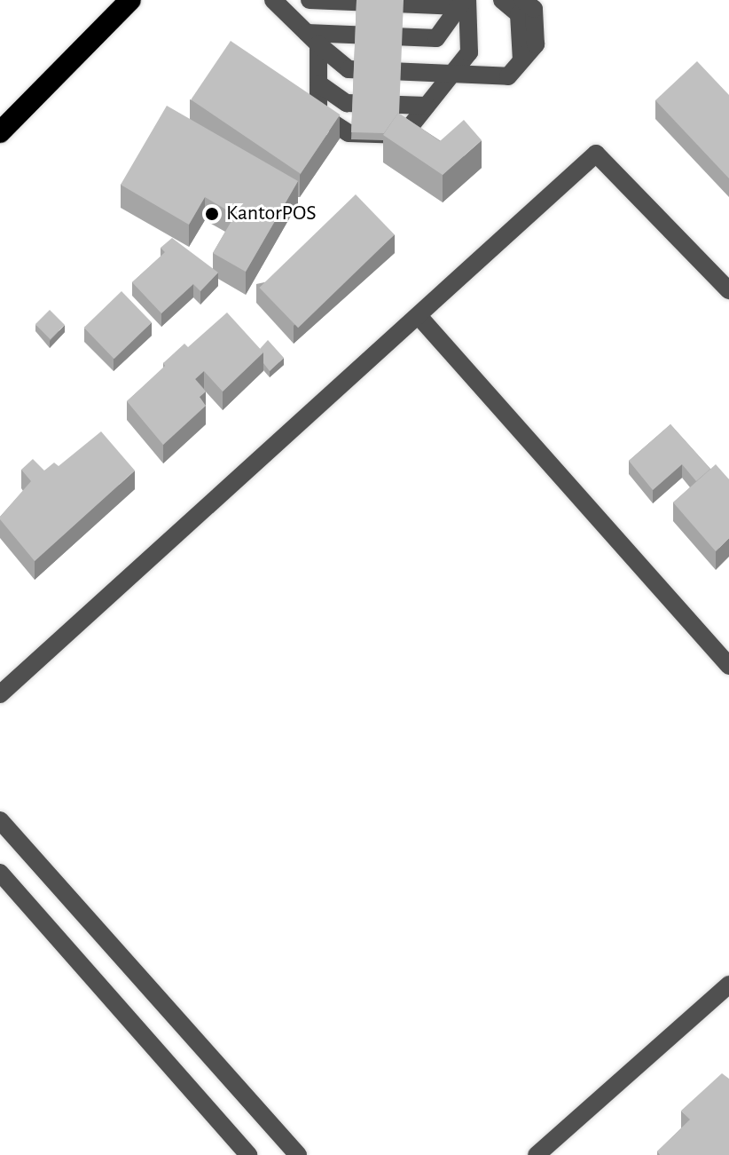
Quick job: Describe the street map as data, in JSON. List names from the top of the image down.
{
  "places": ["KantorPOS"]
}
